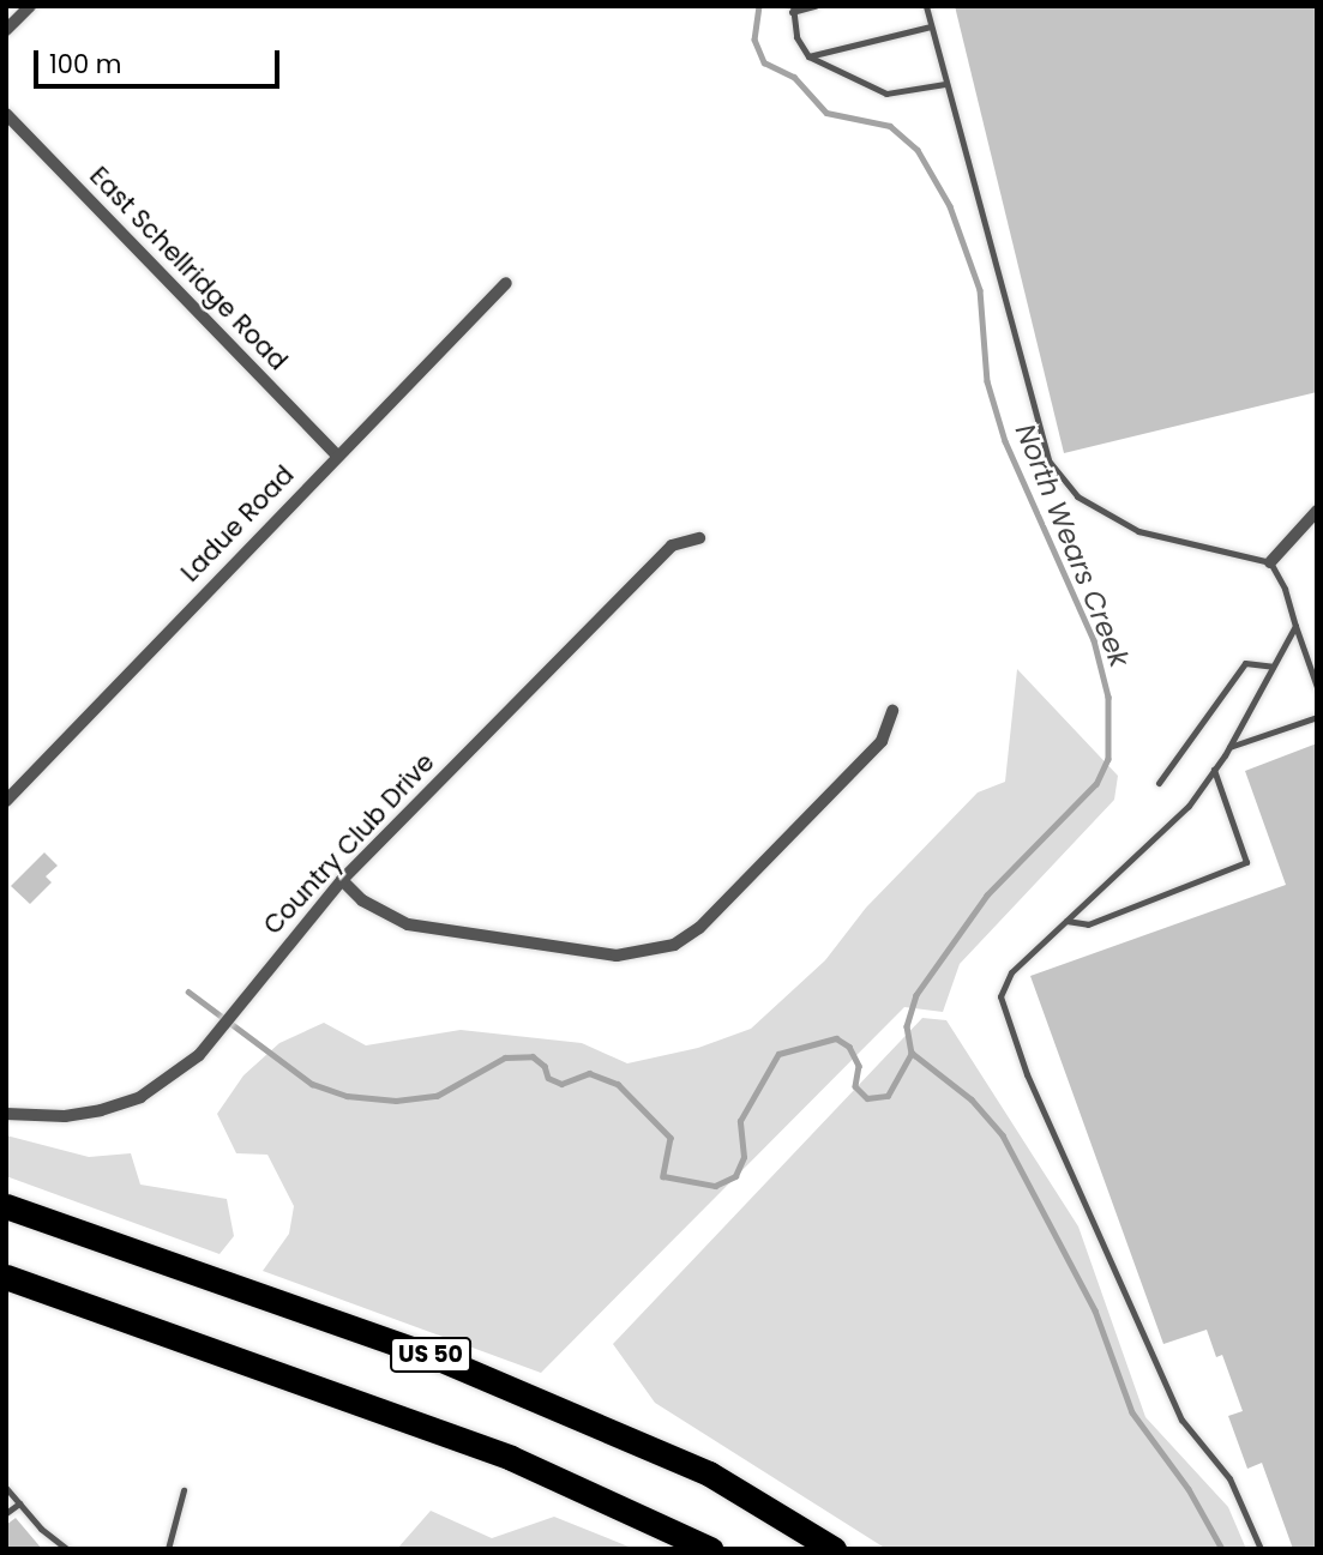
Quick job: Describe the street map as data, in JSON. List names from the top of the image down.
{
  "streets": {
    "highway": ["US 50"],
    "street": ["East Schellridge Road", "Ladue Road", "Country Club Drive"]
  },
  "crossings": [
    ["East Schellridge Road", "Ladue Road"]
  ],
  "water": ["North Wears Creek"],
  "scale_bar": "100 m"
}
